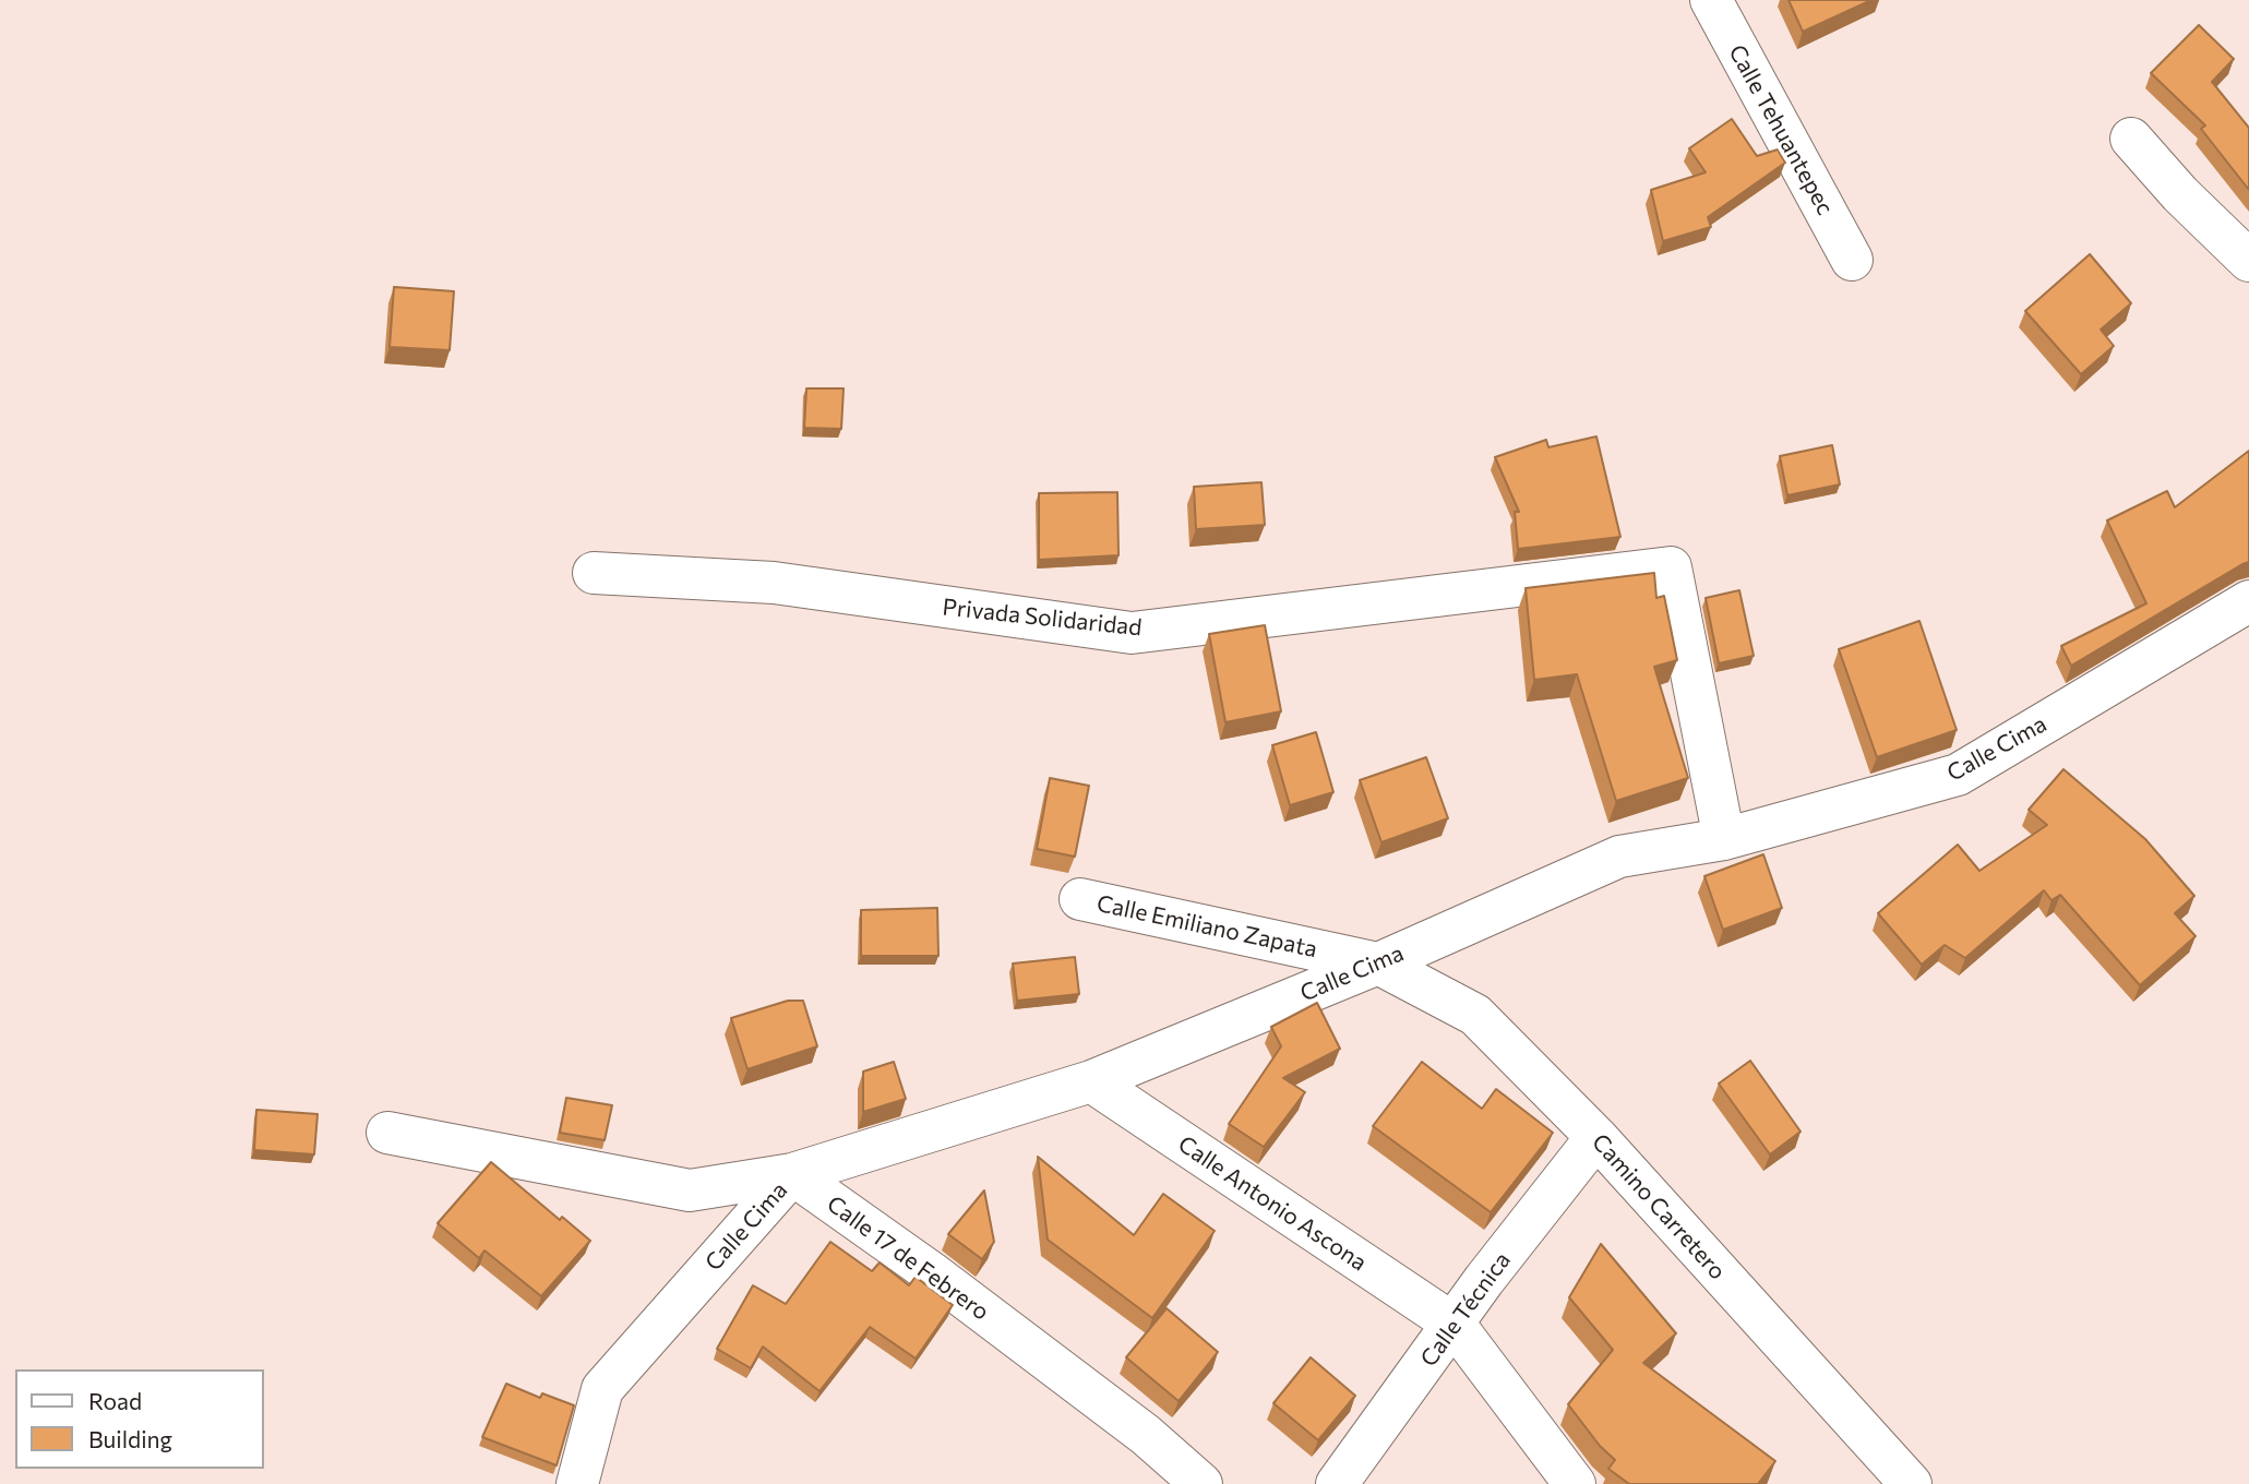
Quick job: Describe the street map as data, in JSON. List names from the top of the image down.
{
  "streets": {
    "street": [
      "Calle Tehuantepec",
      "Privada Solidaridad",
      "Calle Cima",
      "Calle Emiliano Zapata",
      "Calle Antonio Ascona",
      "Camino Carretero",
      "Calle 17 de Febrero",
      "Calle Técnica"
    ]
  },
  "crossings": [
    ["Privada Solidaridad", "Calle Cima"],
    ["Calle Cima", "Calle Emiliano Zapata"],
    ["Calle Cima", "Calle Antonio Ascona"],
    ["Calle Cima", "Camino Carretero"],
    ["Calle Cima", "Calle 17 de Febrero"],
    ["Calle Emiliano Zapata", "Camino Carretero"],
    ["Calle Antonio Ascona", "Calle Técnica"],
    ["Camino Carretero", "Calle Técnica"]
  ],
  "legend": ["Road", "Building"]
}
